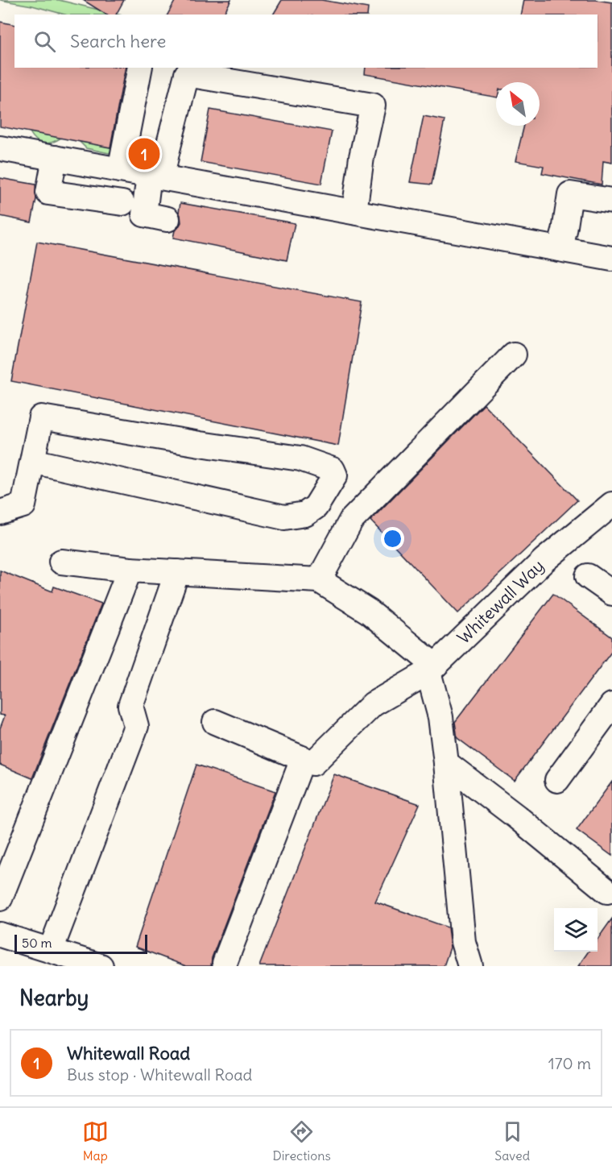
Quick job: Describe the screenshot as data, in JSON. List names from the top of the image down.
{
  "streets": {
    "street": ["Whitewall Way"]
  },
  "scale_bar": "50 m",
  "north": "top left",
  "page": {
    "search": "Search here",
    "pins": "1",
    "scale": "50 m",
    "heading": "Nearby",
    "list": [
      {
        "mark": "1",
        "name": "Whitewall Road",
        "note": "Bus stop · Whitewall Road",
        "value": "170 m"
      }
    ],
    "nav": ["Map", "Directions", "Saved"]
  }
}
